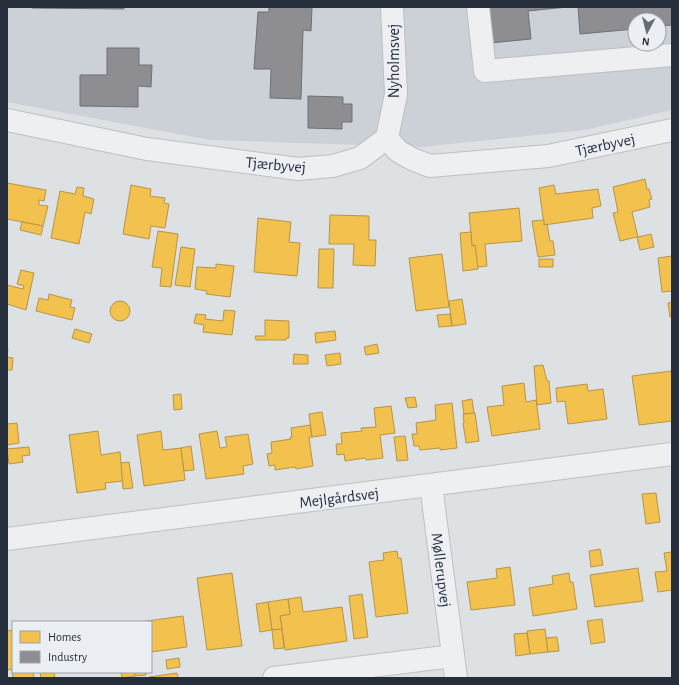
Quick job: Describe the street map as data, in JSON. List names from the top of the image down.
{
  "streets": {
    "street": [
      "Nyholmsvej",
      "Tjærbyvej",
      "Mejlgårdsvej",
      "Møllerupvej"
    ]
  },
  "crossings": [
    ["Nyholmsvej", "Tjærbyvej"],
    ["Mejlgårdsvej", "Møllerupvej"]
  ],
  "legend": ["Homes", "Industry"],
  "north": "bottom"
}
